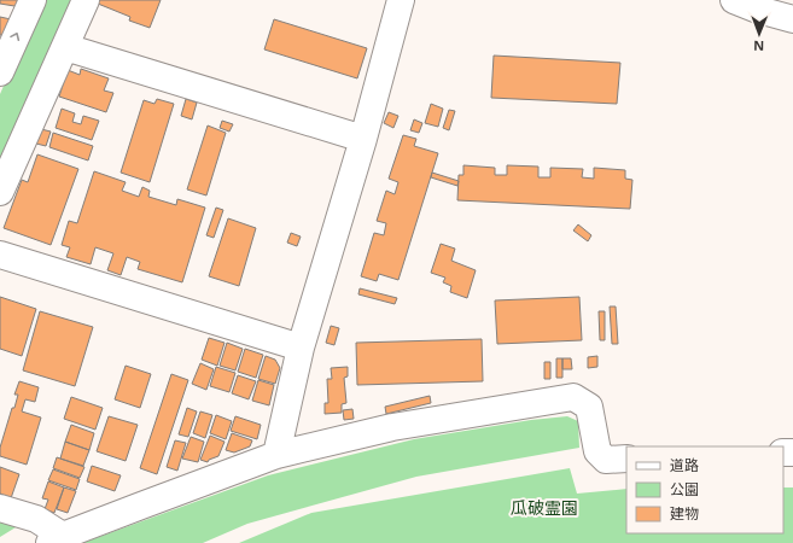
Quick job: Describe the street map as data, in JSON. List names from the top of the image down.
{
  "parks": ["瓜破霊園"],
  "legend": ["道路", "公園", "建物"],
  "north": "bottom"
}
